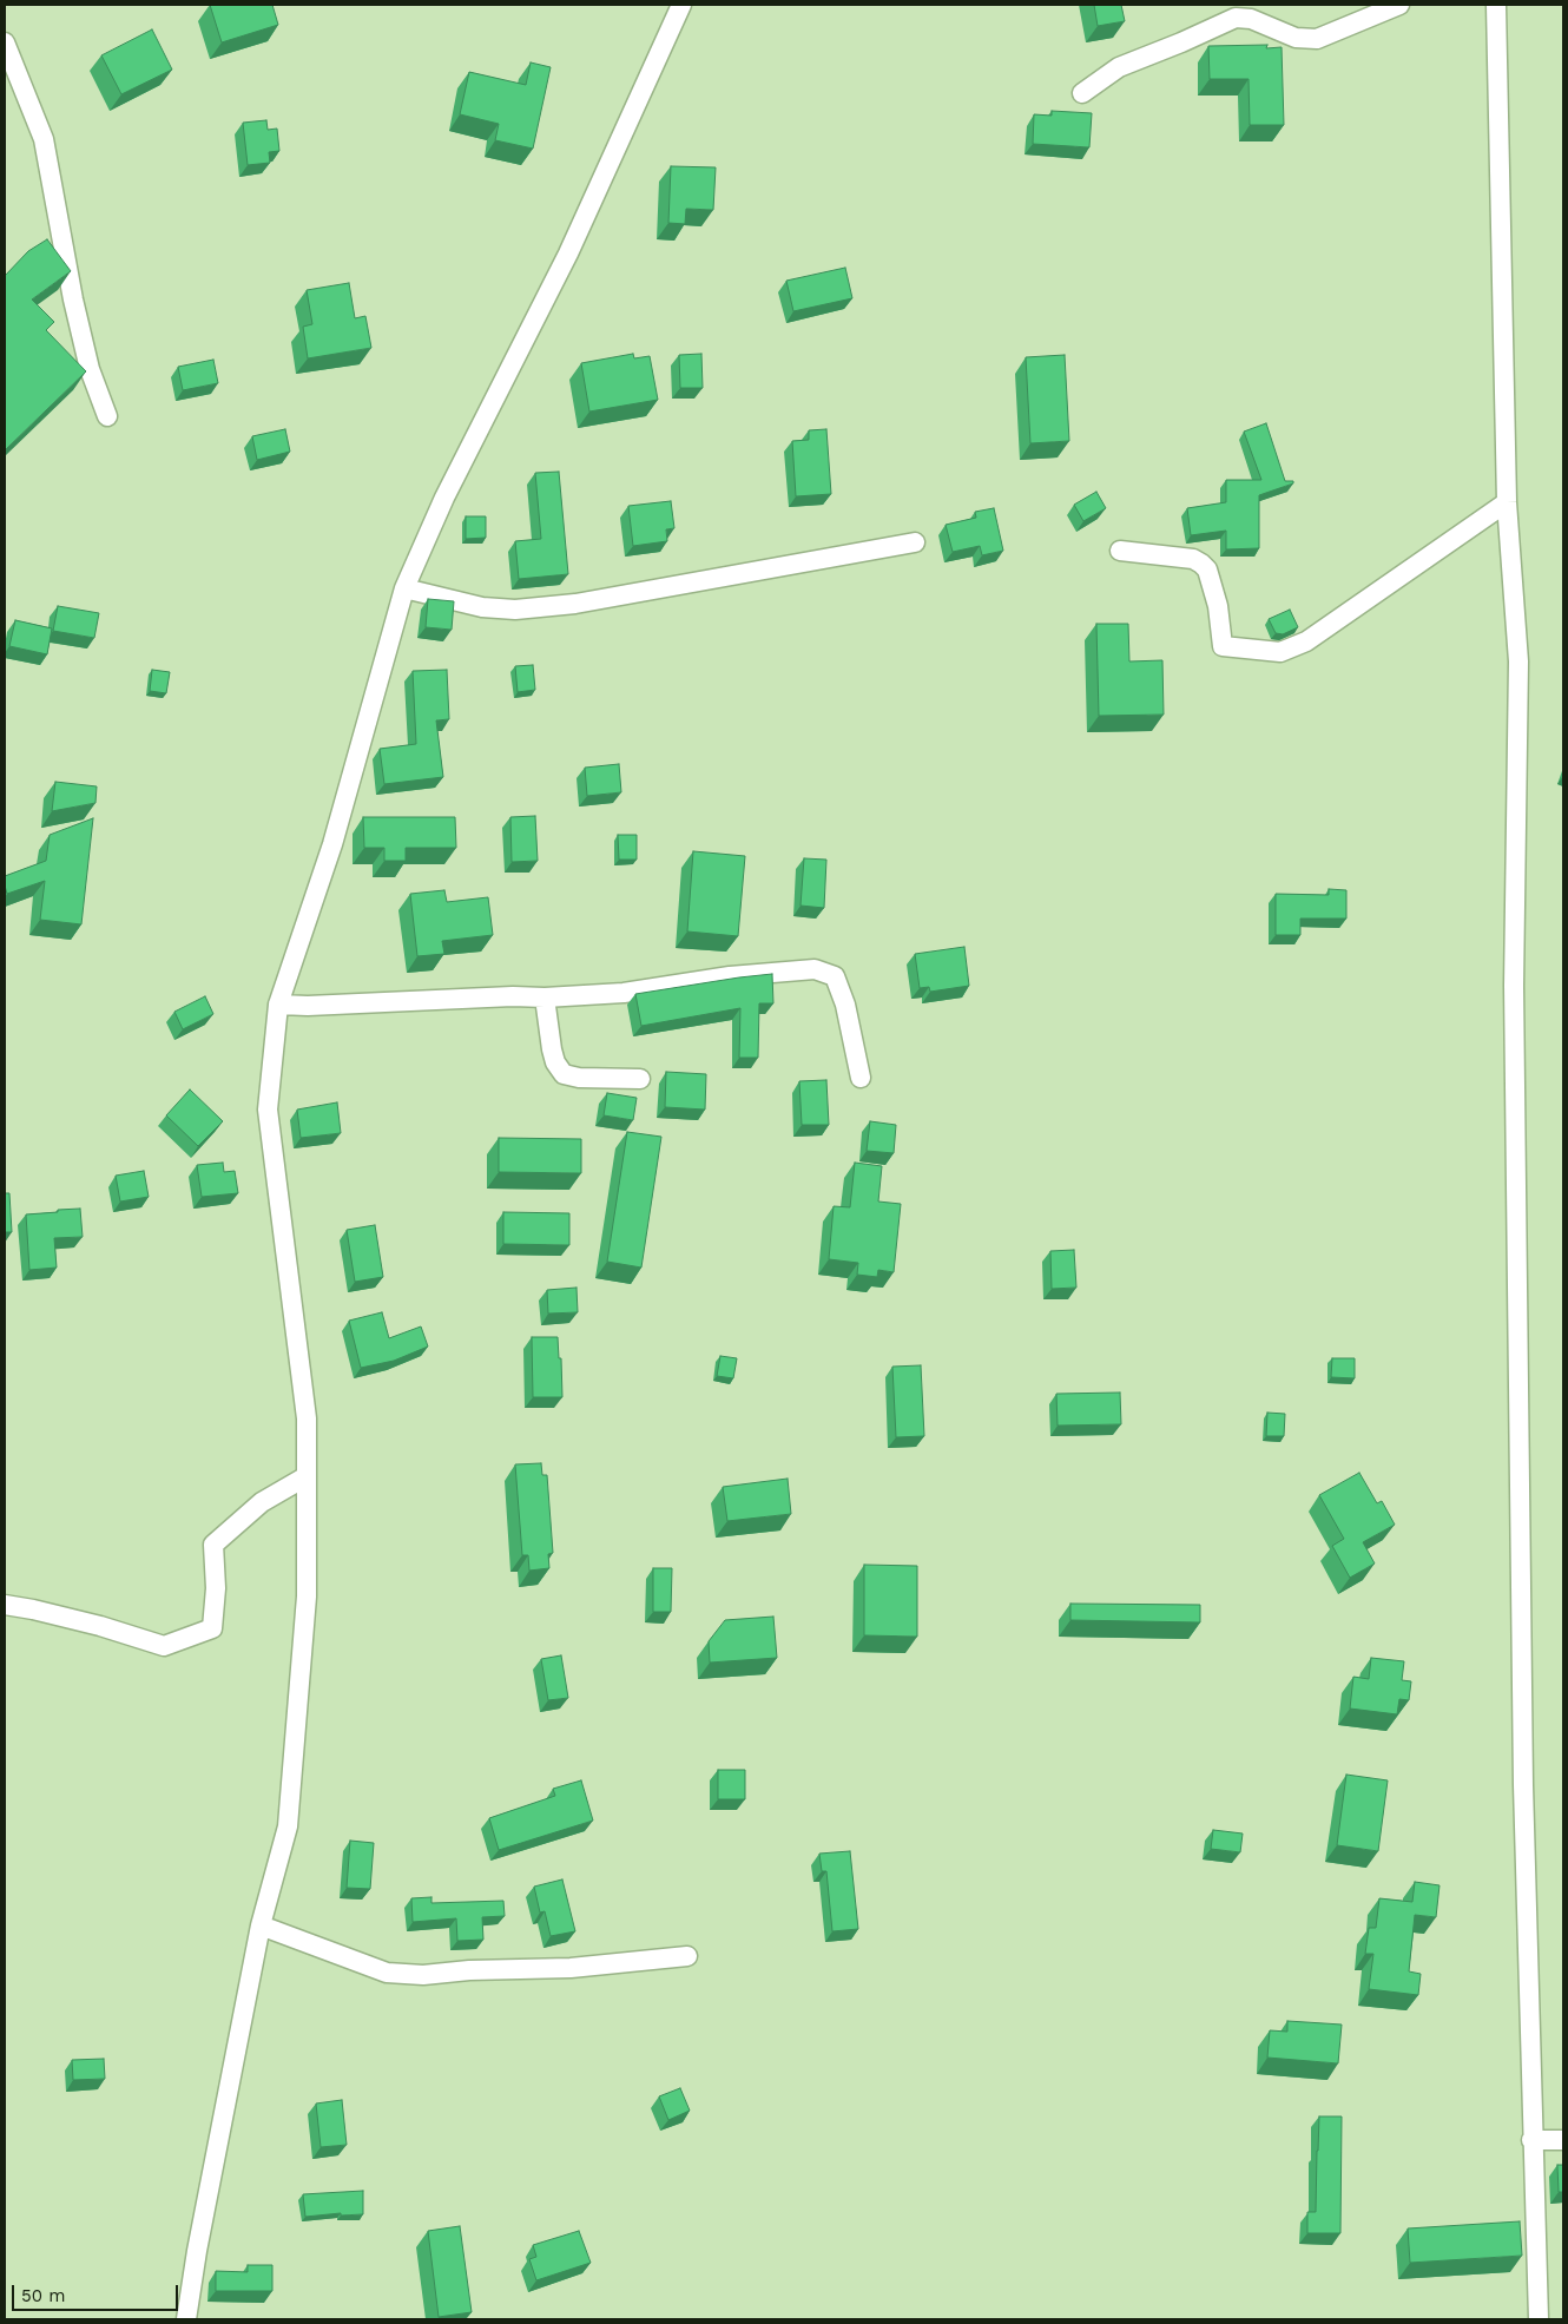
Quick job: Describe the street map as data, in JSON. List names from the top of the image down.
{
  "scale_bar": "50 m"
}
